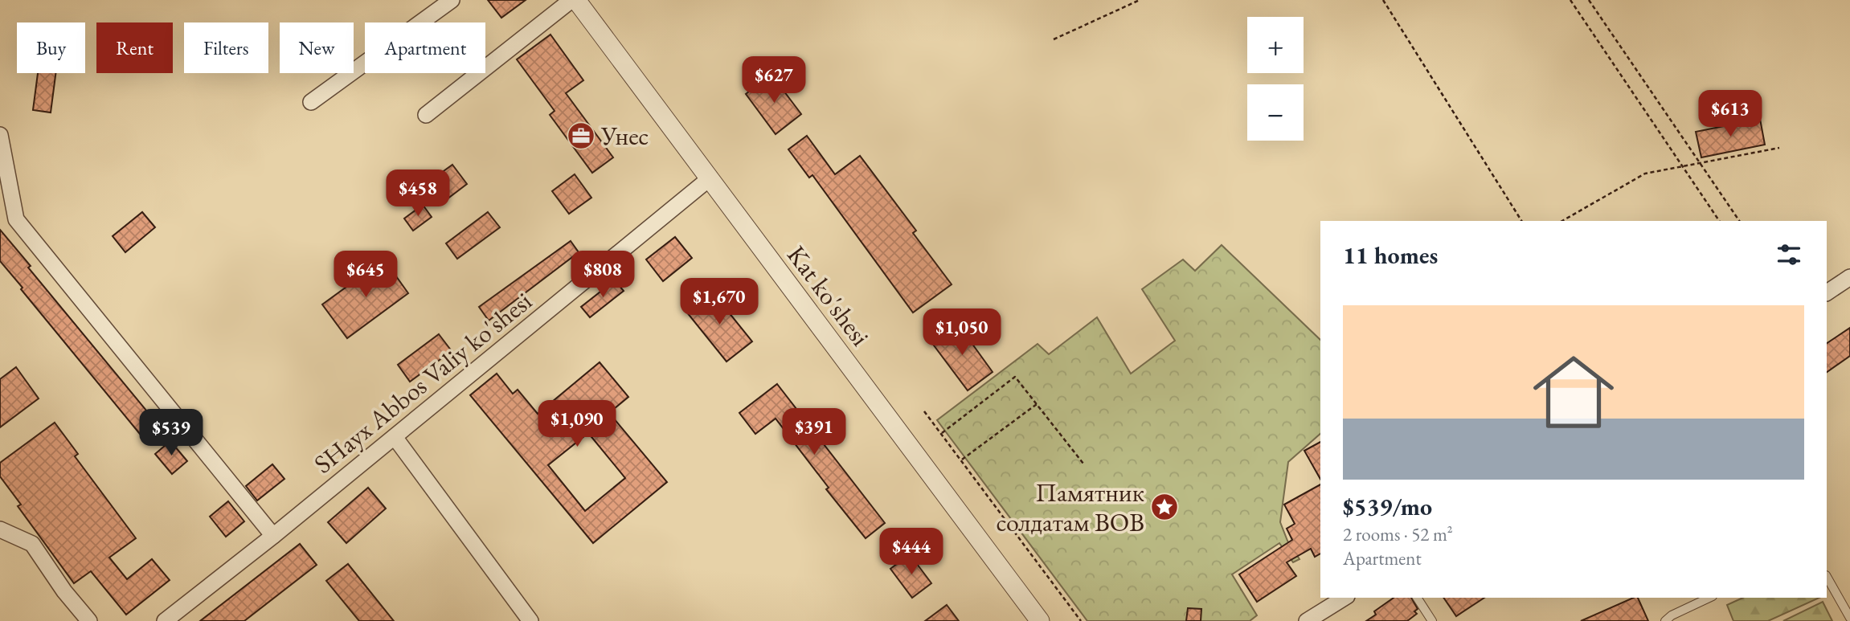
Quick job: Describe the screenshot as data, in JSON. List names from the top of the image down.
{
  "streets": {
    "street": ["Kat ko'shesi", "SHayx Abbos Valiy ko'shesi"]
  },
  "crossings": [
    ["Kat ko'shesi", "SHayx Abbos Valiy ko'shesi"]
  ],
  "places": {
    "office": ["Унес"],
    "place": ["Памятник солдатам ВОВ"]
  },
  "page": {
    "map_buttons": ["+", "−"],
    "chip": [
      "Buy",
      "Rent",
      "Filters",
      "New",
      "Apartment"
    ],
    "price": [
      "$627",
      "$613",
      "$458",
      "$645",
      "$808",
      "$1,670",
      "$1,050",
      "$1,090",
      "$391",
      "$539",
      "$444"
    ],
    "heading": "11 homes",
    "list": [
      {
        "name": "$539/mo",
        "note": "2 rooms · 52 m² · Apartment"
      }
    ]
  }
}
